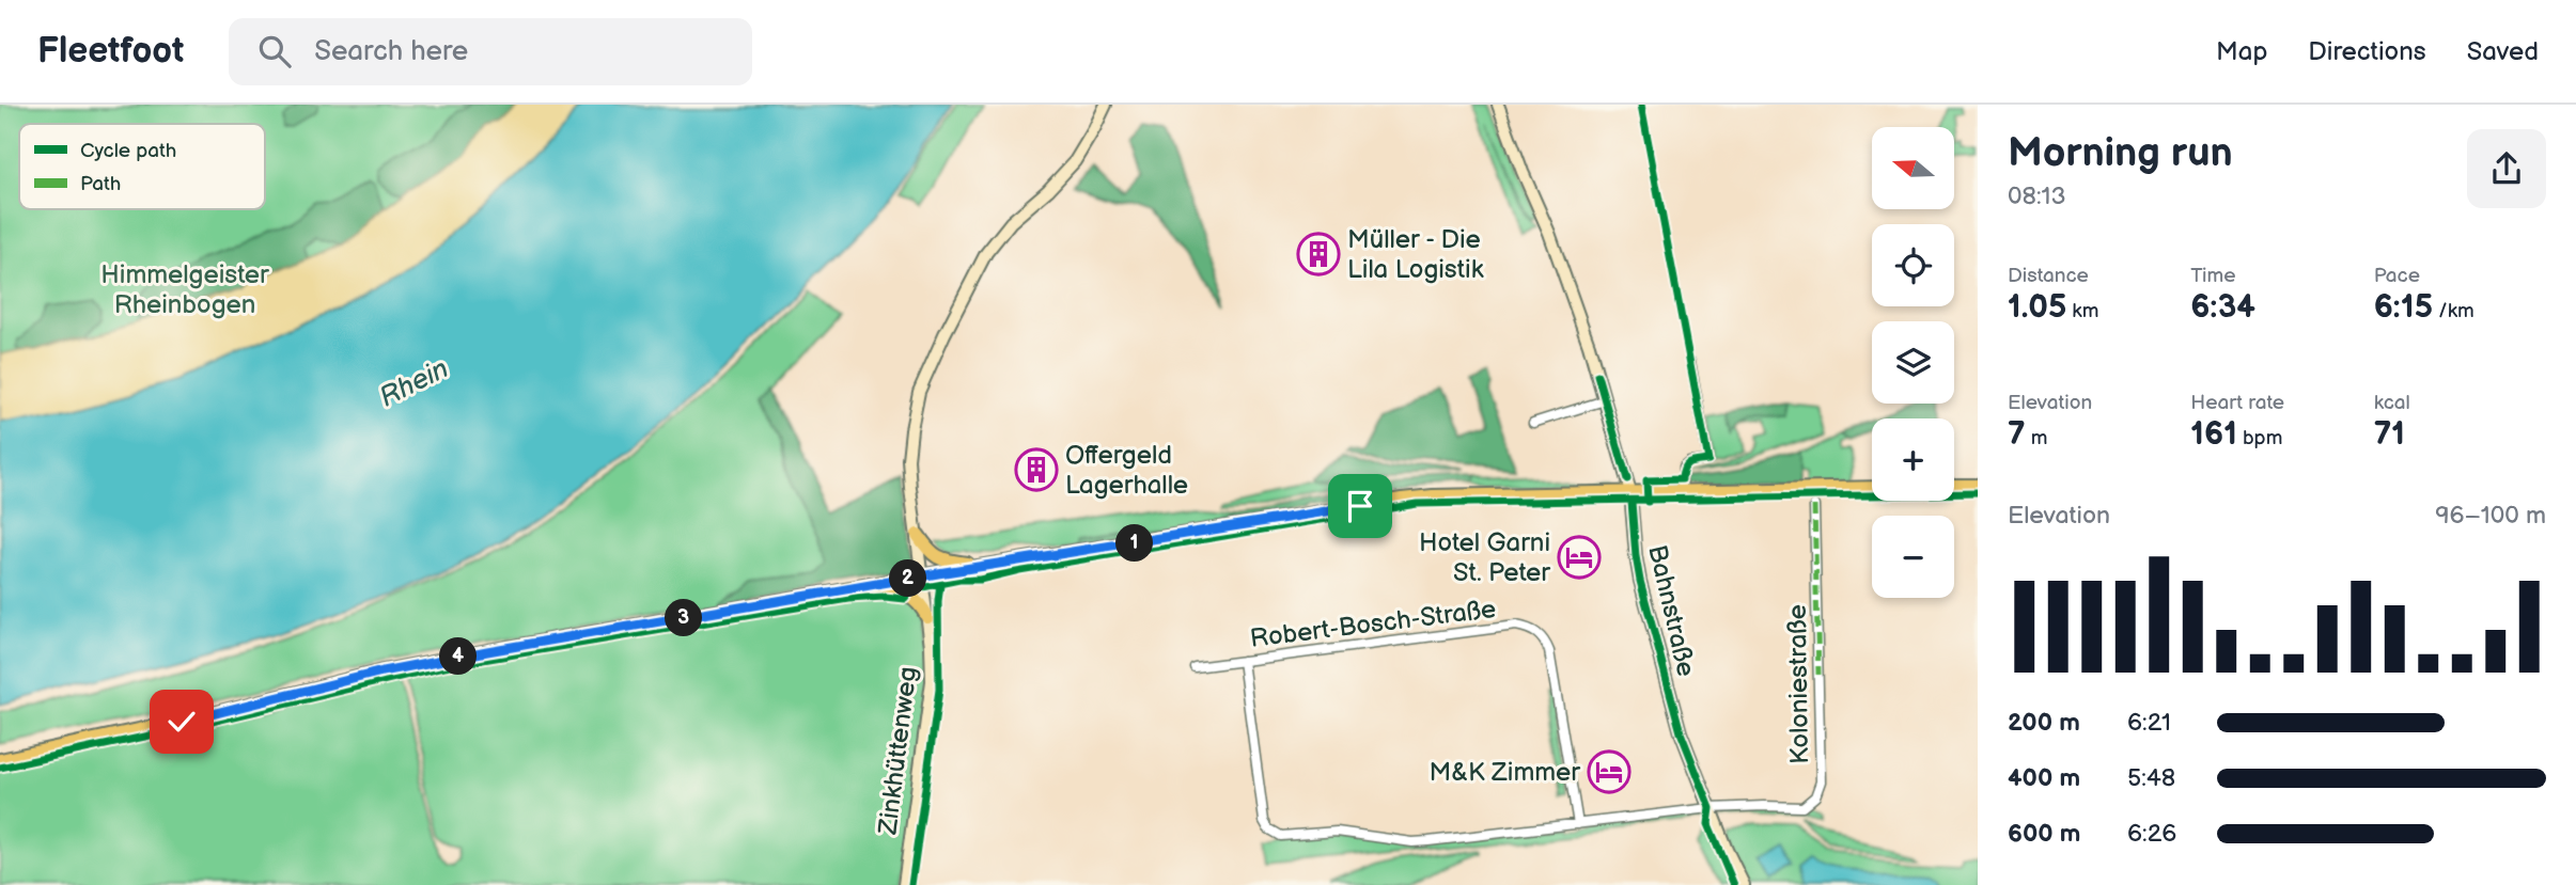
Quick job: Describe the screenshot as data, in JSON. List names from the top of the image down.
{
  "streets": {
    "street": [
      "Bahnstraße",
      "Robert-Bosch-Straße",
      "Koloniestraße",
      "Zinkhüttenweg"
    ]
  },
  "crossings": [
    ["Bahnstraße", "Koloniestraße"],
    ["Robert-Bosch-Straße", "Koloniestraße"]
  ],
  "water": ["Rhein"],
  "parks": ["Himmelgeister Rheinbogen"],
  "places": {
    "building": ["Müller - Die Lila Logistik", "Offergeld Lagerhalle"],
    "hotel": ["Hotel Garni St. Peter", "M&K Zimmer"]
  },
  "legend": ["Cycle path", "Path"],
  "north": "left",
  "page": {
    "header": "Fleetfoot",
    "search": "Search here",
    "nav": ["Map", "Directions", "Saved"],
    "heading": ["Morning run", "08:13"],
    "map_buttons": ["+", "−"],
    "stats": [
      ["Distance", "1.05 km"],
      ["Time", "6:34"],
      ["Pace", "6:15 /km"],
      ["Elevation", "7 m"],
      ["Heart rate", "161 bpm"],
      ["kcal", "71"]
    ],
    "chart": ["Elevation", "96–100 m"],
    "pins": [
      "1",
      "2",
      "3",
      "4"
    ],
    "list": [
      {
        "name": "200 m",
        "note": "6:21"
      },
      {
        "name": "400 m",
        "note": "5:48"
      },
      {
        "name": "600 m",
        "note": "6:26"
      }
    ]
  }
}
